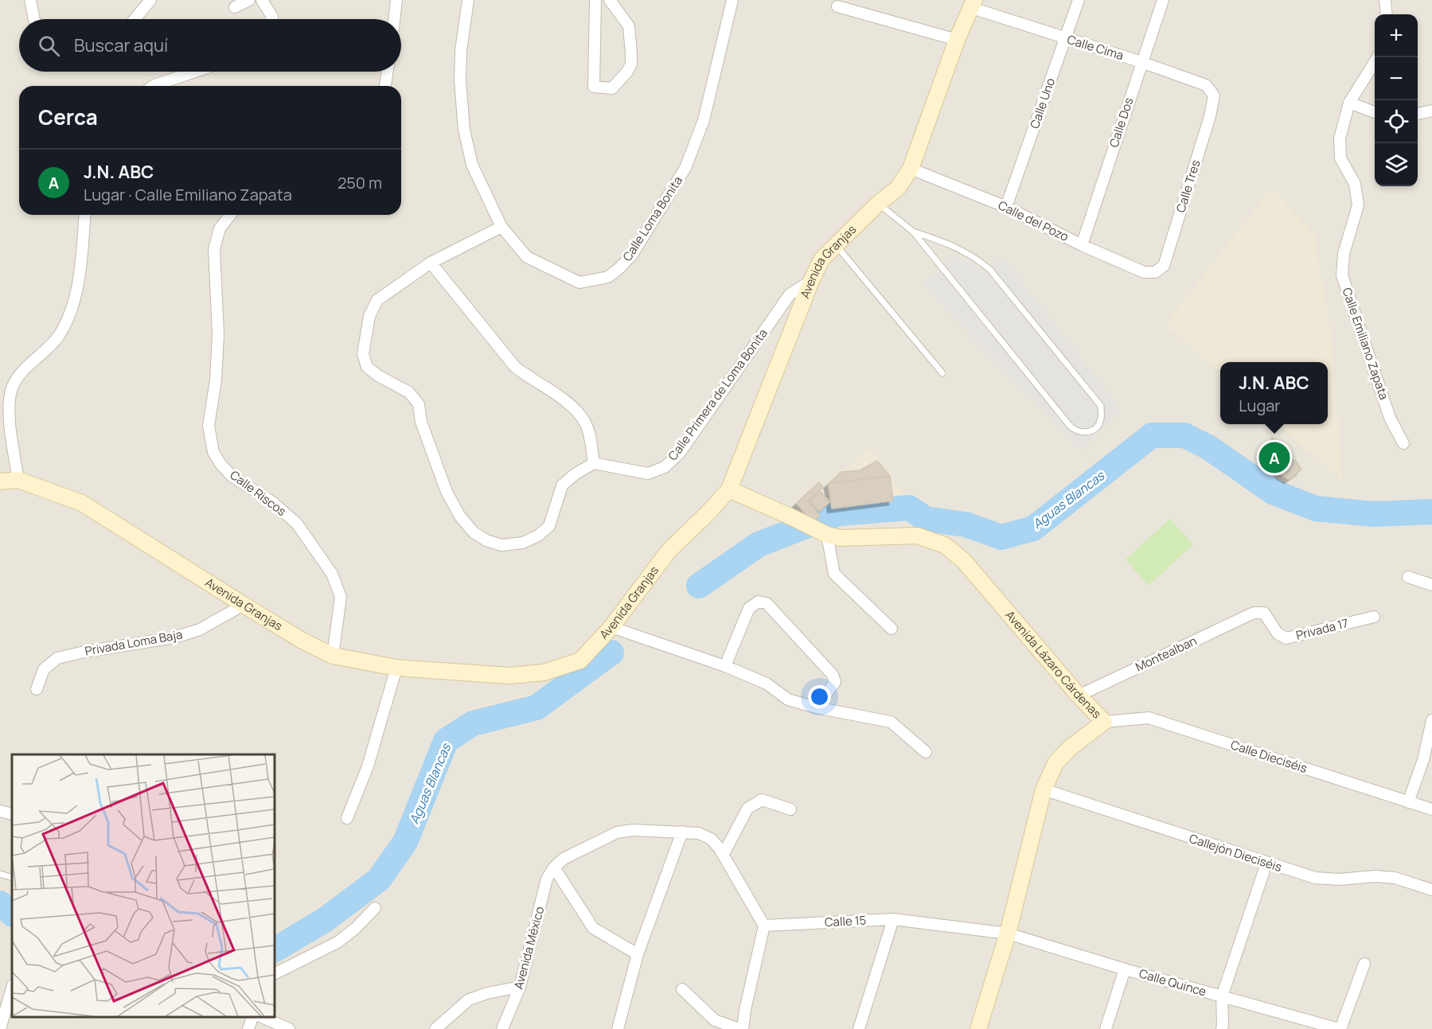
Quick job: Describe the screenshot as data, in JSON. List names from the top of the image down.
{
  "streets": {
    "main road": ["Avenida Granjas", "Avenida Lázaro Cárdenas"],
    "street": [
      "Calle Cima",
      "Calle Uno",
      "Calle Dos",
      "Calle Tres",
      "Calle Loma Bonita",
      "Calle del Pozo",
      "Calle Emiliano Zapata",
      "Calle Primera de Loma Bonita",
      "Calle Riscos",
      "Privada 17",
      "Privada Loma Baja",
      "Montealban",
      "Calle Dieciséis",
      "Callejón Dieciséis",
      "Calle 15",
      "Avenida México",
      "Calle Quince"
    ]
  },
  "crossings": [
    ["Calle Cima", "Calle Uno"],
    ["Calle Cima", "Calle Dos"],
    ["Calle Cima", "Calle Tres"],
    ["Calle Cima", "Avenida Granjas"],
    ["Calle Uno", "Calle del Pozo"],
    ["Calle Dos", "Calle del Pozo"],
    ["Calle Tres", "Calle del Pozo"],
    ["Calle del Pozo", "Avenida Granjas"],
    ["Avenida Granjas", "Calle Primera de Loma Bonita"],
    ["Avenida Granjas", "Calle Riscos"],
    ["Avenida Granjas", "Privada Loma Baja"],
    ["Avenida Granjas", "Avenida Lázaro Cárdenas"],
    ["Privada 17", "Montealban"],
    ["Montealban", "Avenida Lázaro Cárdenas"],
    ["Avenida Lázaro Cárdenas", "Calle Dieciséis"],
    ["Avenida Lázaro Cárdenas", "Callejón Dieciséis"],
    ["Avenida Lázaro Cárdenas", "Calle 15"],
    ["Avenida Lázaro Cárdenas", "Calle Quince"],
    ["Calle 15", "Calle Quince"]
  ],
  "water": ["Aguas Blancas"],
  "page": {
    "map_buttons": ["+", "−"],
    "search": "Buscar aquí",
    "heading": "Cerca",
    "list": [
      {
        "mark": "A",
        "name": "J.N. ABC",
        "note": "Lugar · Calle Emiliano Zapata",
        "value": "250 m"
      }
    ],
    "popup": ["J.N. ABC", "Lugar"],
    "pins": "A"
  }
}
